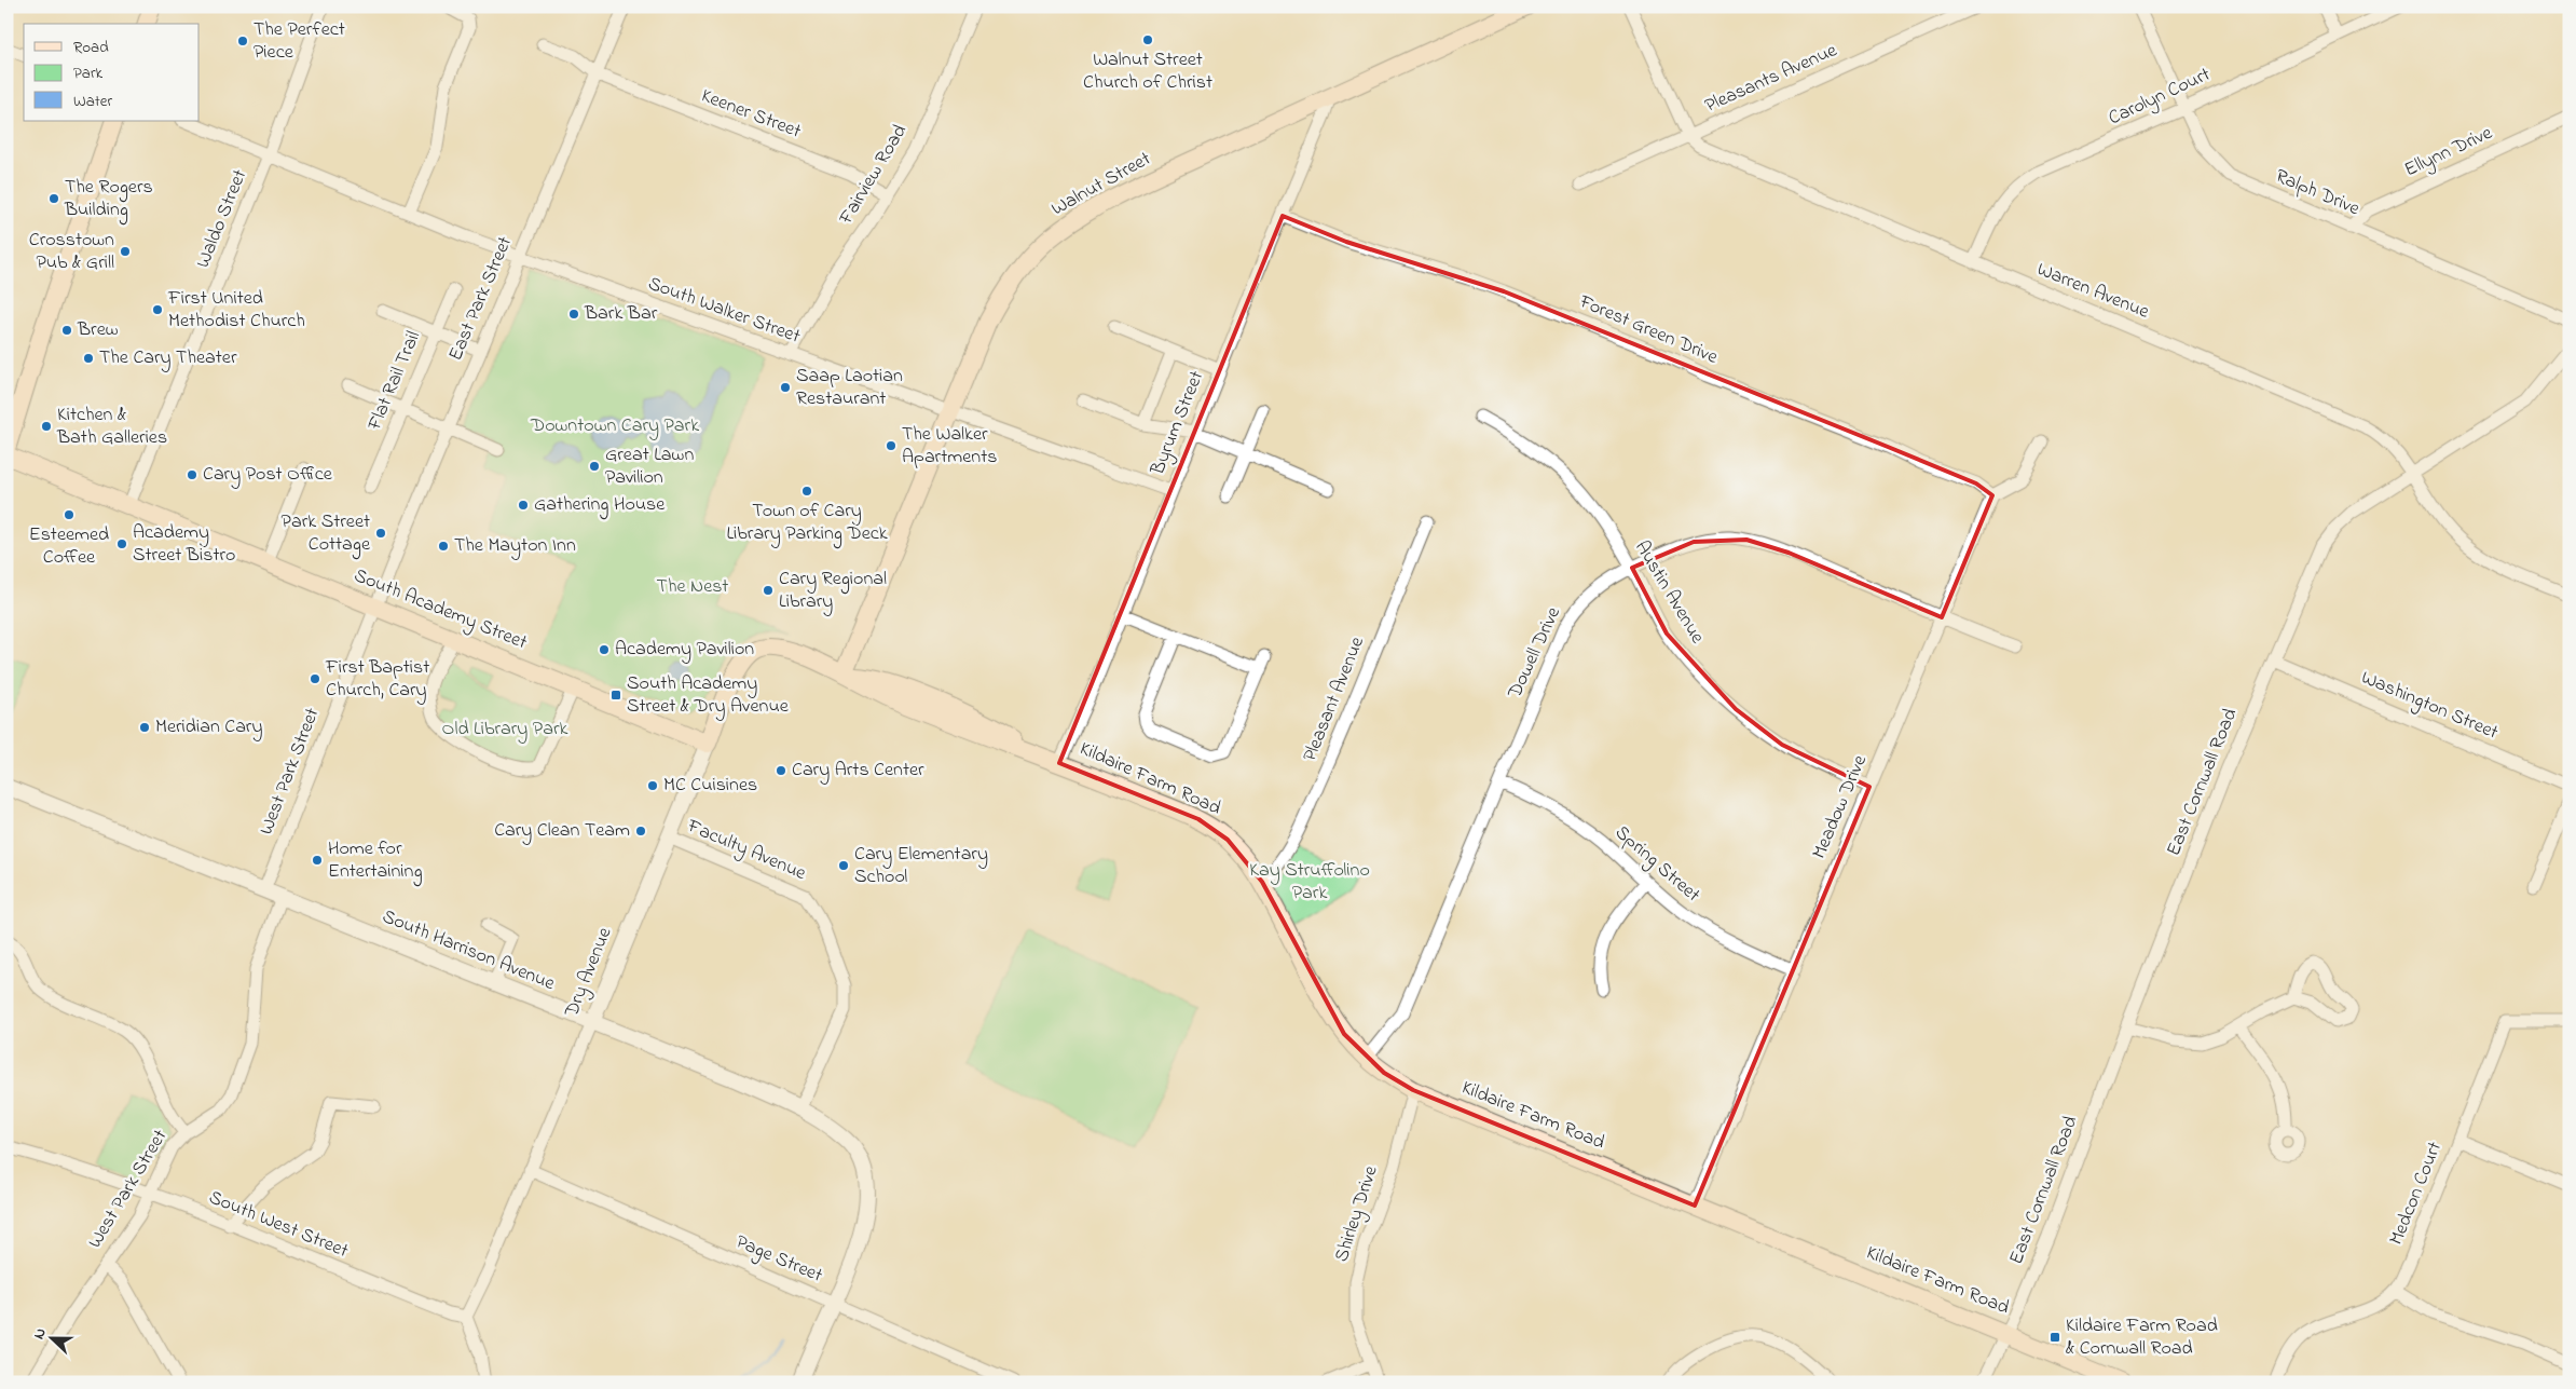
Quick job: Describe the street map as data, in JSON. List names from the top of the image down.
{
  "streets": {
    "main road": [
      "Walnut Street",
      "South Academy Street",
      "Kildaire Farm Road",
      "Dry Avenue"
    ],
    "street": [
      "Pleasants Avenue",
      "Carolyn Court",
      "Keener Street",
      "Ellynn Drive",
      "Fairview Road",
      "Ralph Drive",
      "Waldo Street",
      "Warren Avenue",
      "East Park Street",
      "South Walker Street",
      "Forest Green Drive",
      "Flat Rail Trail",
      "Byrum Street",
      "Austin Avenue",
      "Dowell Drive",
      "Pleasant Avenue",
      "Washington Street",
      "West Park Street",
      "East Cornwall Road",
      "Meadow Drive",
      "Faculty Avenue",
      "Spring Street",
      "South Harrison Avenue",
      "Medcon Court",
      "Shirley Drive",
      "South West Street",
      "Page Street"
    ]
  },
  "crossings": [
    ["Pleasants Avenue", "Warren Avenue"],
    ["Carolyn Court", "Ralph Drive"],
    ["Carolyn Court", "Warren Avenue"],
    ["Keener Street", "Fairview Road"],
    ["Keener Street", "East Park Street"],
    ["Ellynn Drive", "Ralph Drive"],
    ["Fairview Road", "South Walker Street"],
    ["Walnut Street", "South Walker Street"],
    ["Walnut Street", "Byrum Street"],
    ["Walnut Street", "Kildaire Farm Road"],
    ["Waldo Street", "South Walker Street"],
    ["Waldo Street", "South Academy Street"],
    ["Warren Avenue", "East Cornwall Road"],
    ["East Park Street", "South Walker Street"],
    ["East Park Street", "South Academy Street"],
    ["East Park Street", "West Park Street"],
    ["South Walker Street", "Byrum Street"],
    ["Forest Green Drive", "Byrum Street"],
    ["Forest Green Drive", "Meadow Drive"],
    ["Byrum Street", "Kildaire Farm Road"],
    ["Austin Avenue", "Dowell Drive"],
    ["Austin Avenue", "Meadow Drive"],
    ["South Academy Street", "West Park Street"],
    ["South Academy Street", "Dry Avenue"],
    ["Dowell Drive", "Kildaire Farm Road"],
    ["Dowell Drive", "Meadow Drive"],
    ["Dowell Drive", "Spring Street"],
    ["Pleasant Avenue", "Kildaire Farm Road"],
    ["Washington Street", "East Cornwall Road"],
    ["West Park Street", "South Harrison Avenue"],
    ["West Park Street", "South West Street"],
    ["Kildaire Farm Road", "East Cornwall Road"],
    ["Kildaire Farm Road", "Meadow Drive"],
    ["Kildaire Farm Road", "Dry Avenue"],
    ["Kildaire Farm Road", "Shirley Drive"],
    ["Meadow Drive", "Spring Street"],
    ["Faculty Avenue", "South Harrison Avenue"],
    ["Faculty Avenue", "Dry Avenue"],
    ["South Harrison Avenue", "Dry Avenue"],
    ["South Harrison Avenue", "Page Street"],
    ["Dry Avenue", "South West Street"],
    ["Dry Avenue", "Page Street"]
  ],
  "parks": [
    "Downtown Cary Park",
    "The Nest",
    "Old Library Park",
    "Kay Struffolino Park"
  ],
  "places": {
    "other": [
      "Walnut Street Church of Christ",
      "The Perfect Piece",
      "The Rogers Building",
      "Crosstown Pub & Grill",
      "First United Methodist Church",
      "Bark Bar",
      "Brew",
      "The Cary Theater",
      "Saap Laotian Restaurant",
      "Kitchen & Bath Galleries",
      "The Walker Apartments",
      "Great Lawn Pavilion",
      "Cary Post Office",
      "Town of Cary Library Parking Deck",
      "Gathering House",
      "Esteemed Coffee",
      "Park Street Cottage",
      "Academy Street Bistro",
      "The Mayton Inn",
      "Cary Regional Library",
      "Academy Pavilion",
      "First Baptist Church, Cary",
      "Meridian Cary",
      "Cary Arts Center",
      "MC Cuisines",
      "Cary Clean Team",
      "Home for Entertaining",
      "Cary Elementary School"
    ],
    "transit": ["South Academy Street & Dry Avenue", "Kildaire Farm Road & Cornwall Road"]
  },
  "legend": ["Road", "Park", "Water"],
  "north": "left"
}
